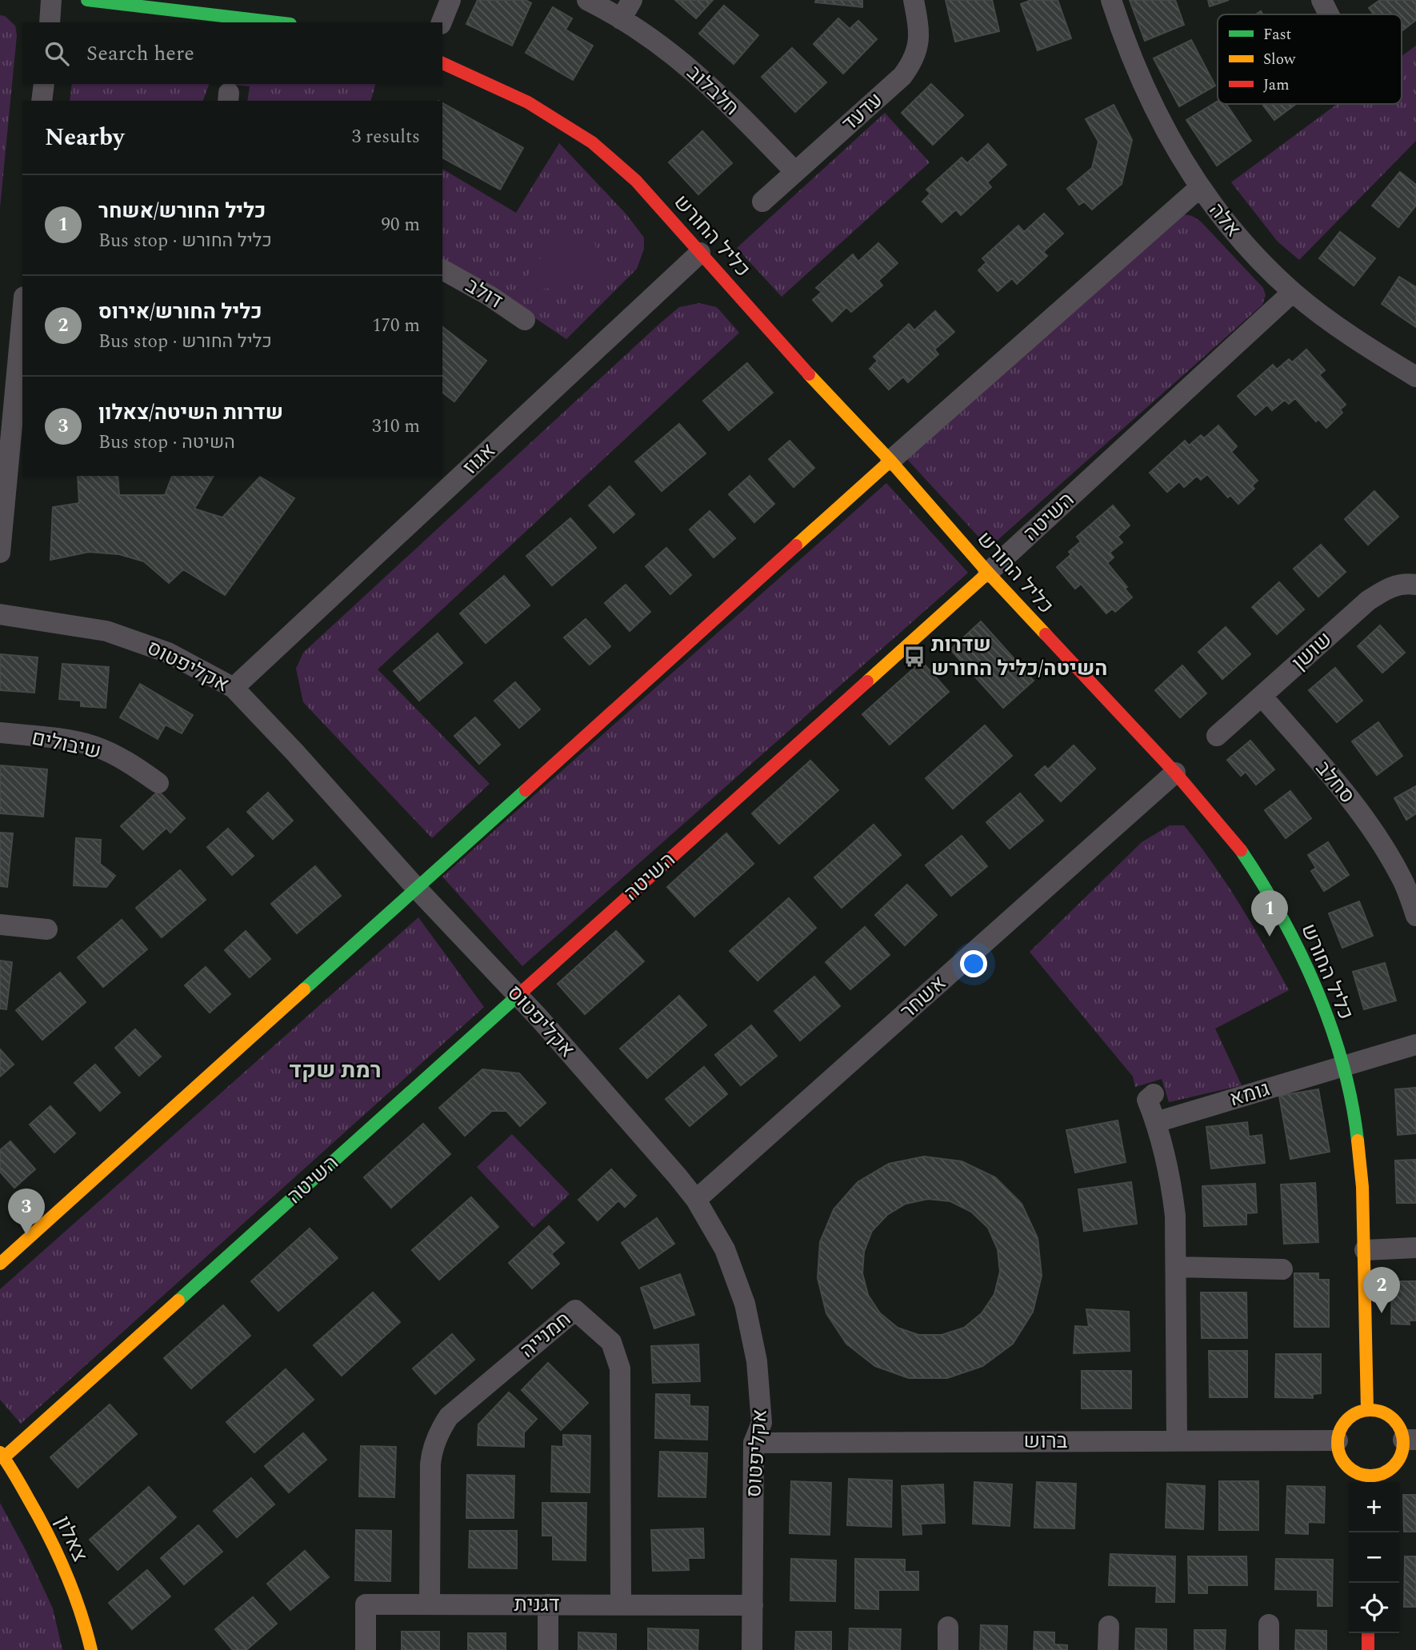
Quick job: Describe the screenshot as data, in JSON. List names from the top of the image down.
{
  "streets": {
    "street": [
      "חלבלוב",
      "עדעד",
      "אלה",
      "כליל החורש",
      "דולב",
      "אגוז",
      "השיטה",
      "שושן",
      "אקליפטוס",
      "שיבולים",
      "סחלב",
      "אשחר",
      "גומא",
      "חמנייה",
      "ברוש",
      "צאלון",
      "דגנית"
    ]
  },
  "crossings": [
    ["חלבלוב", "עדעד"],
    ["אלה", "השיטה"],
    ["כליל החורש", "אגוז"],
    ["כליל החורש", "השיטה"],
    ["כליל החורש", "אשחר"],
    ["כליל החורש", "גומא"],
    ["כליל החורש", "ברוש"],
    ["אגוז", "אקליפטוס"],
    ["השיטה", "אקליפטוס"],
    ["השיטה", "צאלון"],
    ["שושן", "סחלב"],
    ["אקליפטוס", "אשחר"],
    ["אקליפטוס", "ברוש"],
    ["אקליפטוס", "דגנית"],
    ["חמנייה", "דגנית"]
  ],
  "districts": ["רמת שקד"],
  "places": {
    "bus stop": ["שדרות השיטה/כליל החורש"]
  },
  "legend": ["Fast", "Slow", "Jam"],
  "page": {
    "search": "Search here",
    "heading": ["Nearby", "3 results"],
    "list": [
      {
        "mark": "1",
        "name": "כליל החורש/אשחר",
        "note": "Bus stop · כליל החורש",
        "value": "90 m"
      },
      {
        "mark": "2",
        "name": "כליל החורש/אירוס",
        "note": "Bus stop · כליל החורש",
        "value": "170 m"
      },
      {
        "mark": "3",
        "name": "שדרות השיטה/צאלון",
        "note": "Bus stop · השיטה",
        "value": "310 m"
      }
    ],
    "pins": ["1", "3", "2"],
    "map_buttons": ["+", "−"]
  }
}
